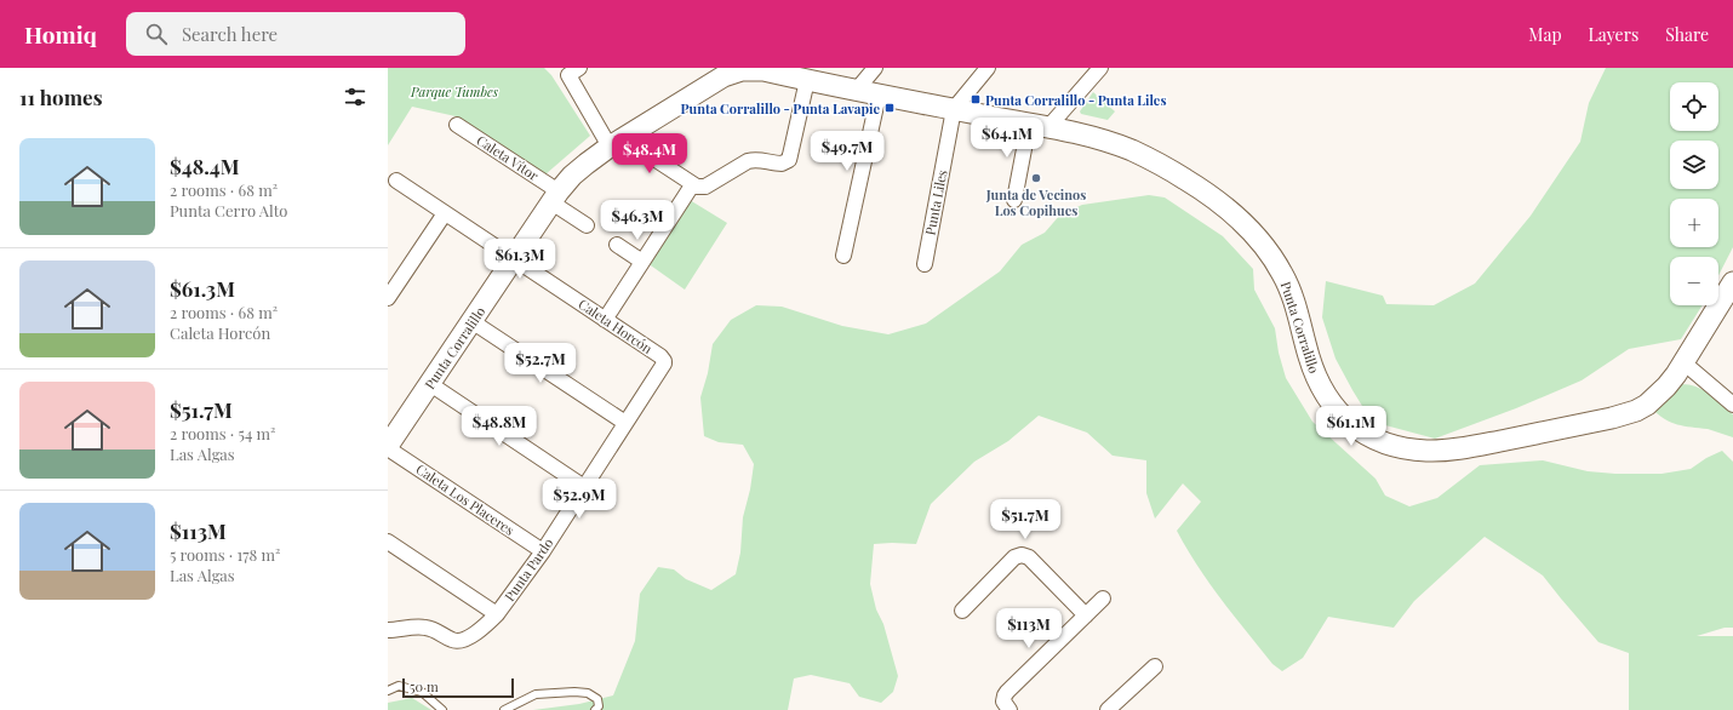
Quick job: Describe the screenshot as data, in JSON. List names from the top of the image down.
{
  "streets": {
    "street": [
      "Caleta Vítor",
      "Punta Liles",
      "Caleta Horcón",
      "Punta Corralillo",
      "Caleta Los Placeres",
      "Punta Pardo"
    ]
  },
  "crossings": [
    ["Caleta Vítor", "Punta Corralillo"],
    ["Punta Liles", "Punta Corralillo"],
    ["Caleta Horcón", "Punta Corralillo"],
    ["Caleta Horcón", "Punta Pardo"],
    ["Punta Corralillo", "Caleta Los Placeres"],
    ["Caleta Los Placeres", "Punta Pardo"]
  ],
  "parks": ["Parque Tumbes"],
  "places": {
    "transit": ["Punta Corralillo - Punta Liles", "Punta Corralillo - Punta Lavapie"],
    "other": ["Junta de Vecinos Los Copihues"]
  },
  "scale_bar": "50 m",
  "page": {
    "header": "Homiq",
    "search": "Search here",
    "nav": ["Map", "Layers", "Share"],
    "heading": "11 homes",
    "map_buttons": ["+", "−"],
    "price": [
      "$64.1M",
      "$49.7M",
      "$48.4M",
      "$46.3M",
      "$61.3M",
      "$52.7M",
      "$48.8M",
      "$61.1M",
      "$52.9M",
      "$51.7M",
      "$113M"
    ],
    "list": [
      {
        "name": "$48.4M",
        "note": "2 rooms · 68 m² · Punta Cerro Alto"
      },
      {
        "name": "$61.3M",
        "note": "2 rooms · 68 m² · Caleta Horcón"
      },
      {
        "name": "$51.7M",
        "note": "2 rooms · 54 m² · Las Algas"
      },
      {
        "name": "$113M",
        "note": "5 rooms · 178 m² · Las Algas"
      }
    ],
    "scale": "50 m"
  }
}
